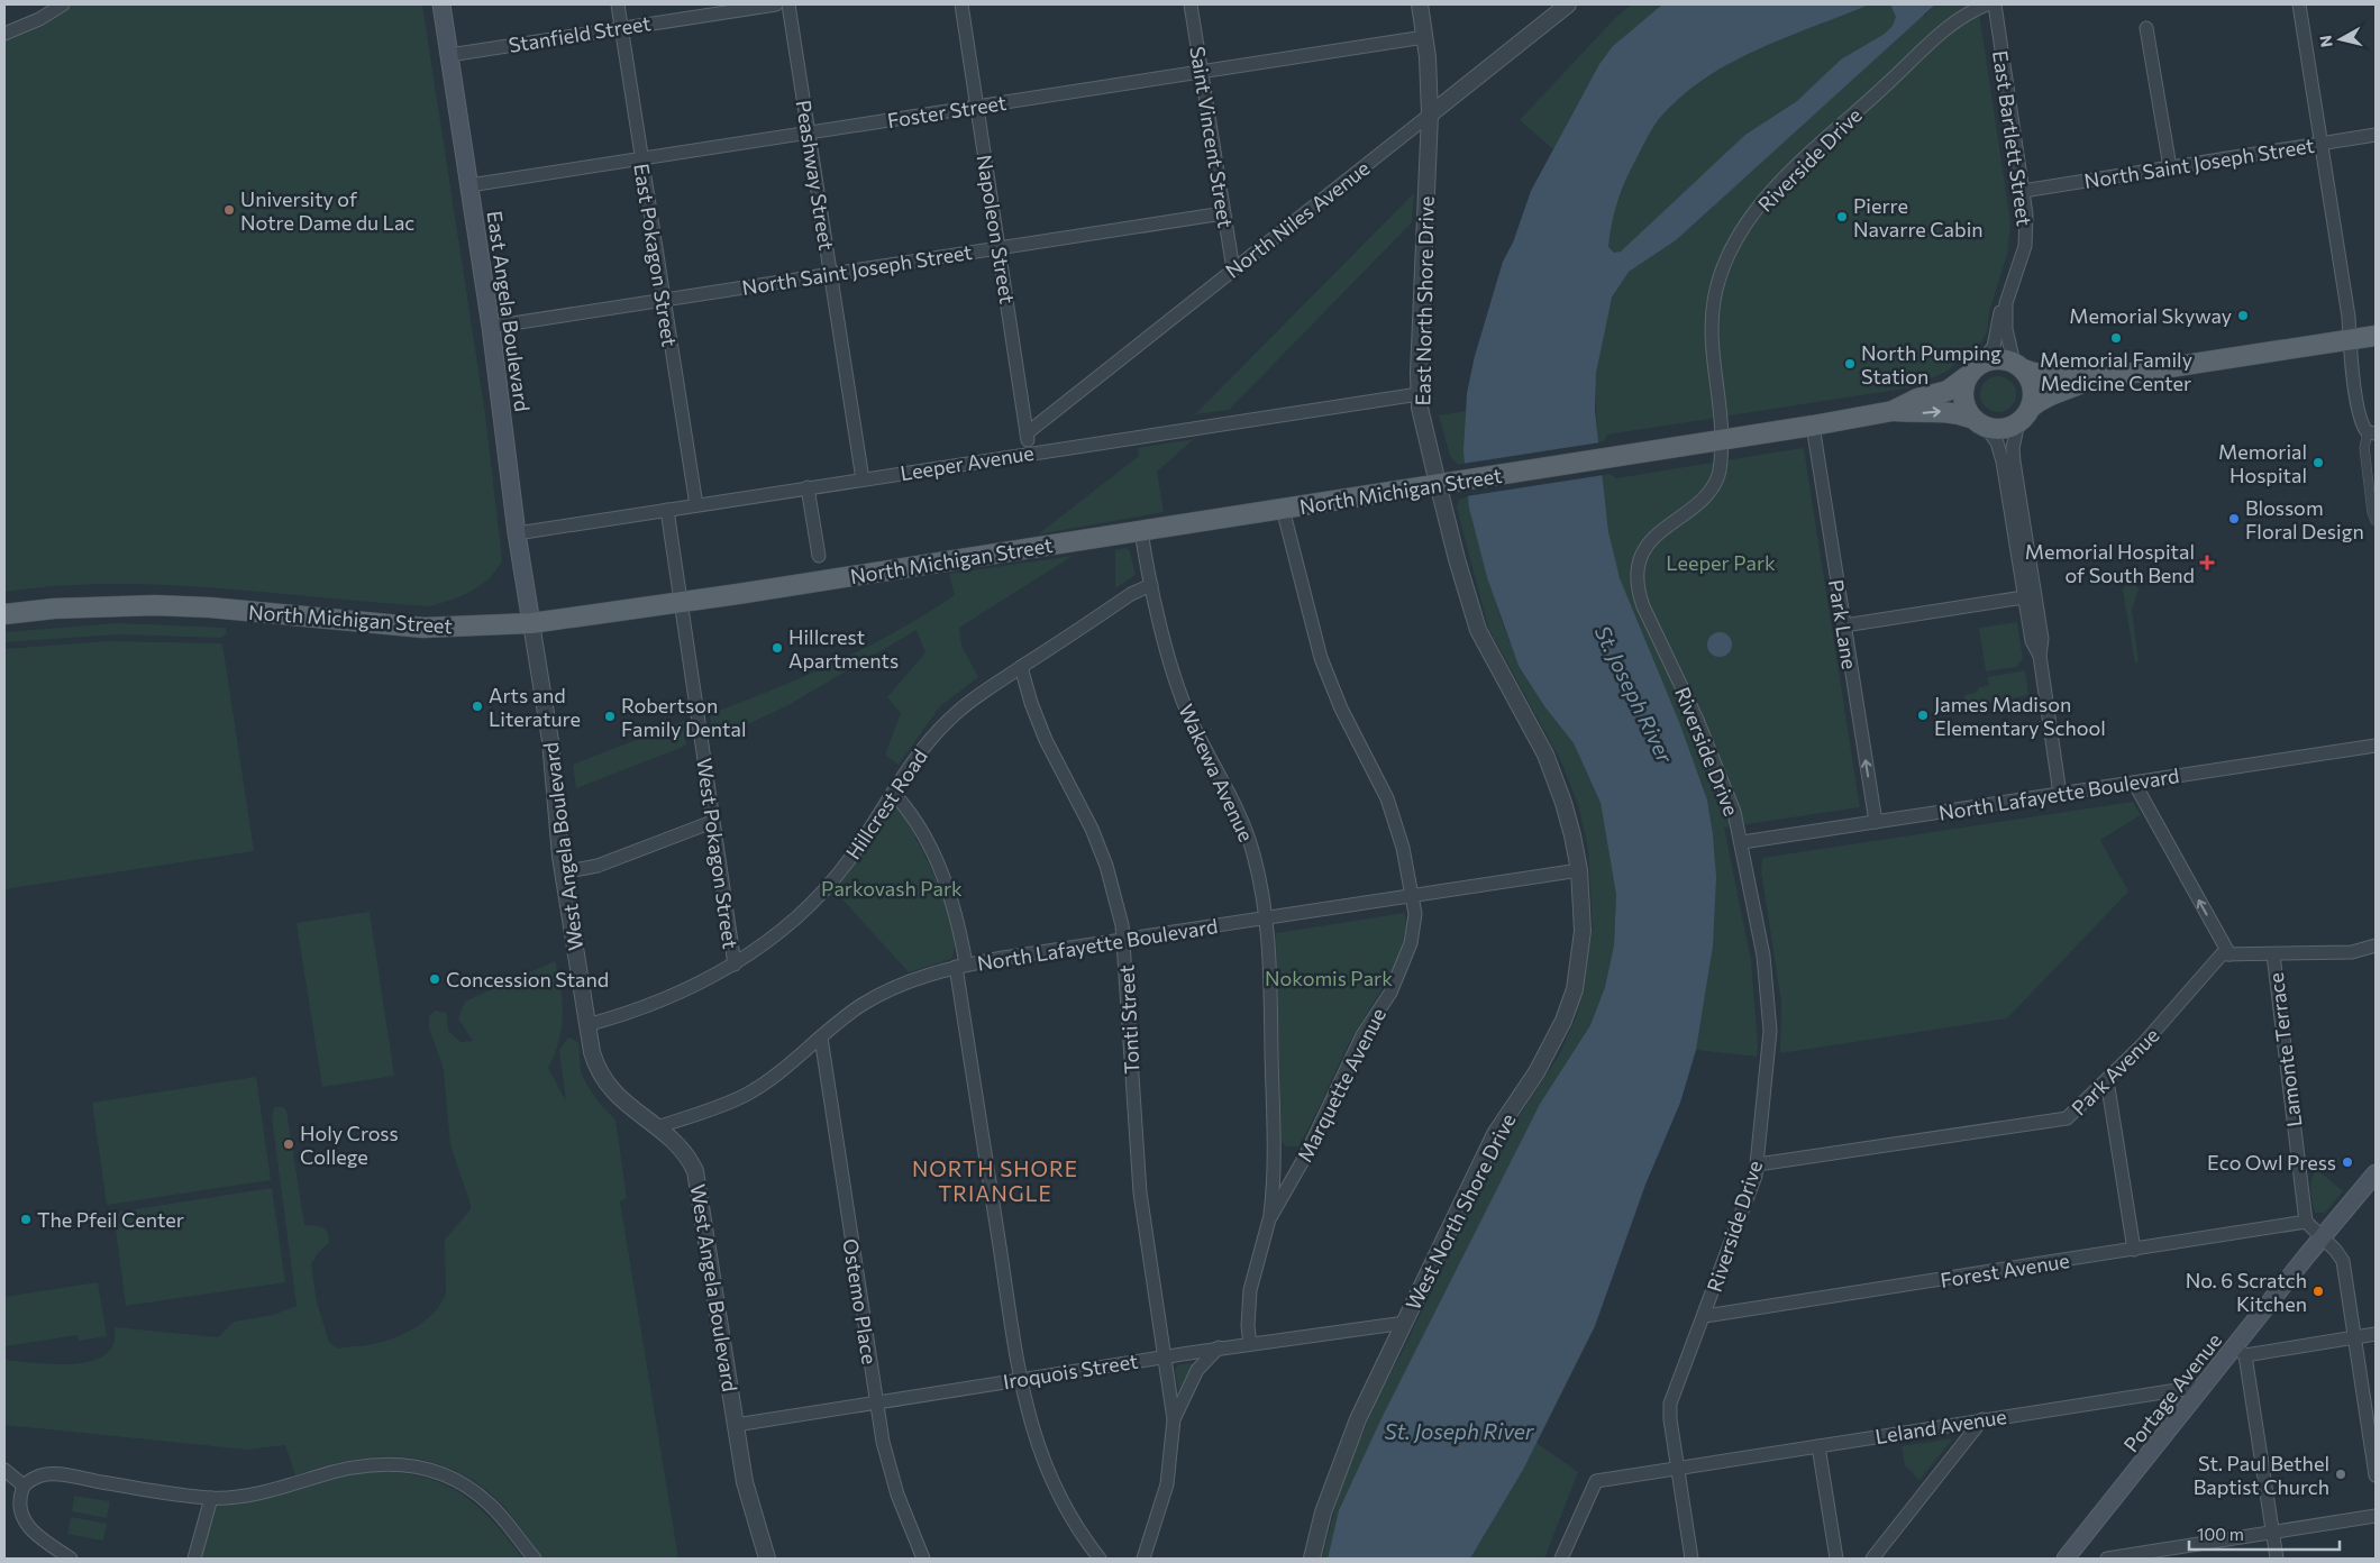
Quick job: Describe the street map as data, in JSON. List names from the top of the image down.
{
  "streets": {
    "main road": ["East Angela Boulevard", "North Michigan Street", "Portage Avenue"],
    "street": [
      "Stanfield Street",
      "Foster Street",
      "Saint Vincent Street",
      "East Bartlett Street",
      "Riverside Drive",
      "North Saint Joseph Street",
      "Peashway Street",
      "North Niles Avenue",
      "Napoleon Street",
      "East Pokagon Street",
      "East North Shore Drive",
      "Leeper Avenue",
      "Park Lane",
      "Wakewa Avenue",
      "North Lafayette Boulevard",
      "Hillcrest Road",
      "West Angela Boulevard",
      "West Pokagon Street",
      "Tonti Street",
      "Lamonte Terrace",
      "Park Avenue",
      "Marquette Avenue",
      "West North Shore Drive",
      "Forest Avenue",
      "Ostemo Place",
      "Iroquois Street",
      "Leland Avenue"
    ]
  },
  "crossings": [
    ["Stanfield Street", "East Pokagon Street"],
    ["Stanfield Street", "East Angela Boulevard"],
    ["Foster Street", "Saint Vincent Street"],
    ["Foster Street", "Peashway Street"],
    ["Foster Street", "Napoleon Street"],
    ["Foster Street", "East Pokagon Street"],
    ["Foster Street", "East North Shore Drive"],
    ["Foster Street", "East Angela Boulevard"],
    ["Saint Vincent Street", "North Saint Joseph Street"],
    ["Saint Vincent Street", "North Niles Avenue"],
    ["East Bartlett Street", "North Saint Joseph Street"],
    ["East Bartlett Street", "North Michigan Street"],
    ["Riverside Drive", "North Michigan Street"],
    ["Riverside Drive", "North Lafayette Boulevard"],
    ["Riverside Drive", "Park Avenue"],
    ["Riverside Drive", "Forest Avenue"],
    ["Riverside Drive", "Leland Avenue"],
    ["North Saint Joseph Street", "Peashway Street"],
    ["North Saint Joseph Street", "Napoleon Street"],
    ["North Saint Joseph Street", "East Pokagon Street"],
    ["North Saint Joseph Street", "East Angela Boulevard"],
    ["Peashway Street", "Leeper Avenue"],
    ["North Niles Avenue", "Napoleon Street"],
    ["North Niles Avenue", "East North Shore Drive"],
    ["Napoleon Street", "Leeper Avenue"],
    ["East Pokagon Street", "Leeper Avenue"],
    ["East North Shore Drive", "Leeper Avenue"],
    ["East North Shore Drive", "North Michigan Street"],
    ["East North Shore Drive", "West North Shore Drive"],
    ["East Angela Boulevard", "Leeper Avenue"],
    ["East Angela Boulevard", "North Michigan Street"],
    ["East Angela Boulevard", "West Angela Boulevard"],
    ["Leeper Avenue", "West Pokagon Street"],
    ["North Michigan Street", "Park Lane"],
    ["North Michigan Street", "Wakewa Avenue"],
    ["North Michigan Street", "West Angela Boulevard"],
    ["North Michigan Street", "West Pokagon Street"],
    ["North Michigan Street", "Marquette Avenue"],
    ["North Michigan Street", "West North Shore Drive"],
    ["Park Lane", "North Lafayette Boulevard"],
    ["Wakewa Avenue", "North Lafayette Boulevard"],
    ["Wakewa Avenue", "Hillcrest Road"],
    ["Wakewa Avenue", "Marquette Avenue"],
    ["North Lafayette Boulevard", "West Angela Boulevard"],
    ["North Lafayette Boulevard", "Tonti Street"],
    ["North Lafayette Boulevard", "Marquette Avenue"],
    ["North Lafayette Boulevard", "West North Shore Drive"],
    ["North Lafayette Boulevard", "Ostemo Place"],
    ["Hillcrest Road", "West Angela Boulevard"],
    ["Hillcrest Road", "West Pokagon Street"],
    ["Hillcrest Road", "Tonti Street"],
    ["West Angela Boulevard", "Iroquois Street"],
    ["Tonti Street", "Iroquois Street"],
    ["Lamonte Terrace", "Forest Avenue"],
    ["Marquette Avenue", "Iroquois Street"],
    ["West North Shore Drive", "Iroquois Street"],
    ["Ostemo Place", "Iroquois Street"],
    ["Portage Avenue", "Leland Avenue"]
  ],
  "one_way": ["Park Lane"],
  "districts": ["NORTH SHORE TRIANGLE"],
  "water": ["St. Joseph River"],
  "parks": ["Leeper Park", "Parkovash Park", "Nokomis Park"],
  "places": {
    "other": [
      "University of Notre Dame du Lac",
      "Pierre Navarre Cabin",
      "Memorial Skyway",
      "Memorial Family Medicine Center",
      "North Pumping Station",
      "Memorial Hospital",
      "Blossom Floral Design",
      "Hillcrest Apartments",
      "Arts and Literature",
      "James Madison Elementary School",
      "Robertson Family Dental",
      "Concession Stand",
      "Holy Cross College",
      "Eco Owl Press",
      "The Pfeil Center",
      "No. 6 Scratch Kitchen",
      "St. Paul Bethel Baptist Church"
    ],
    "health": ["Memorial Hospital of South Bend"]
  },
  "scale_bar": "100 m",
  "north": "left"
}
